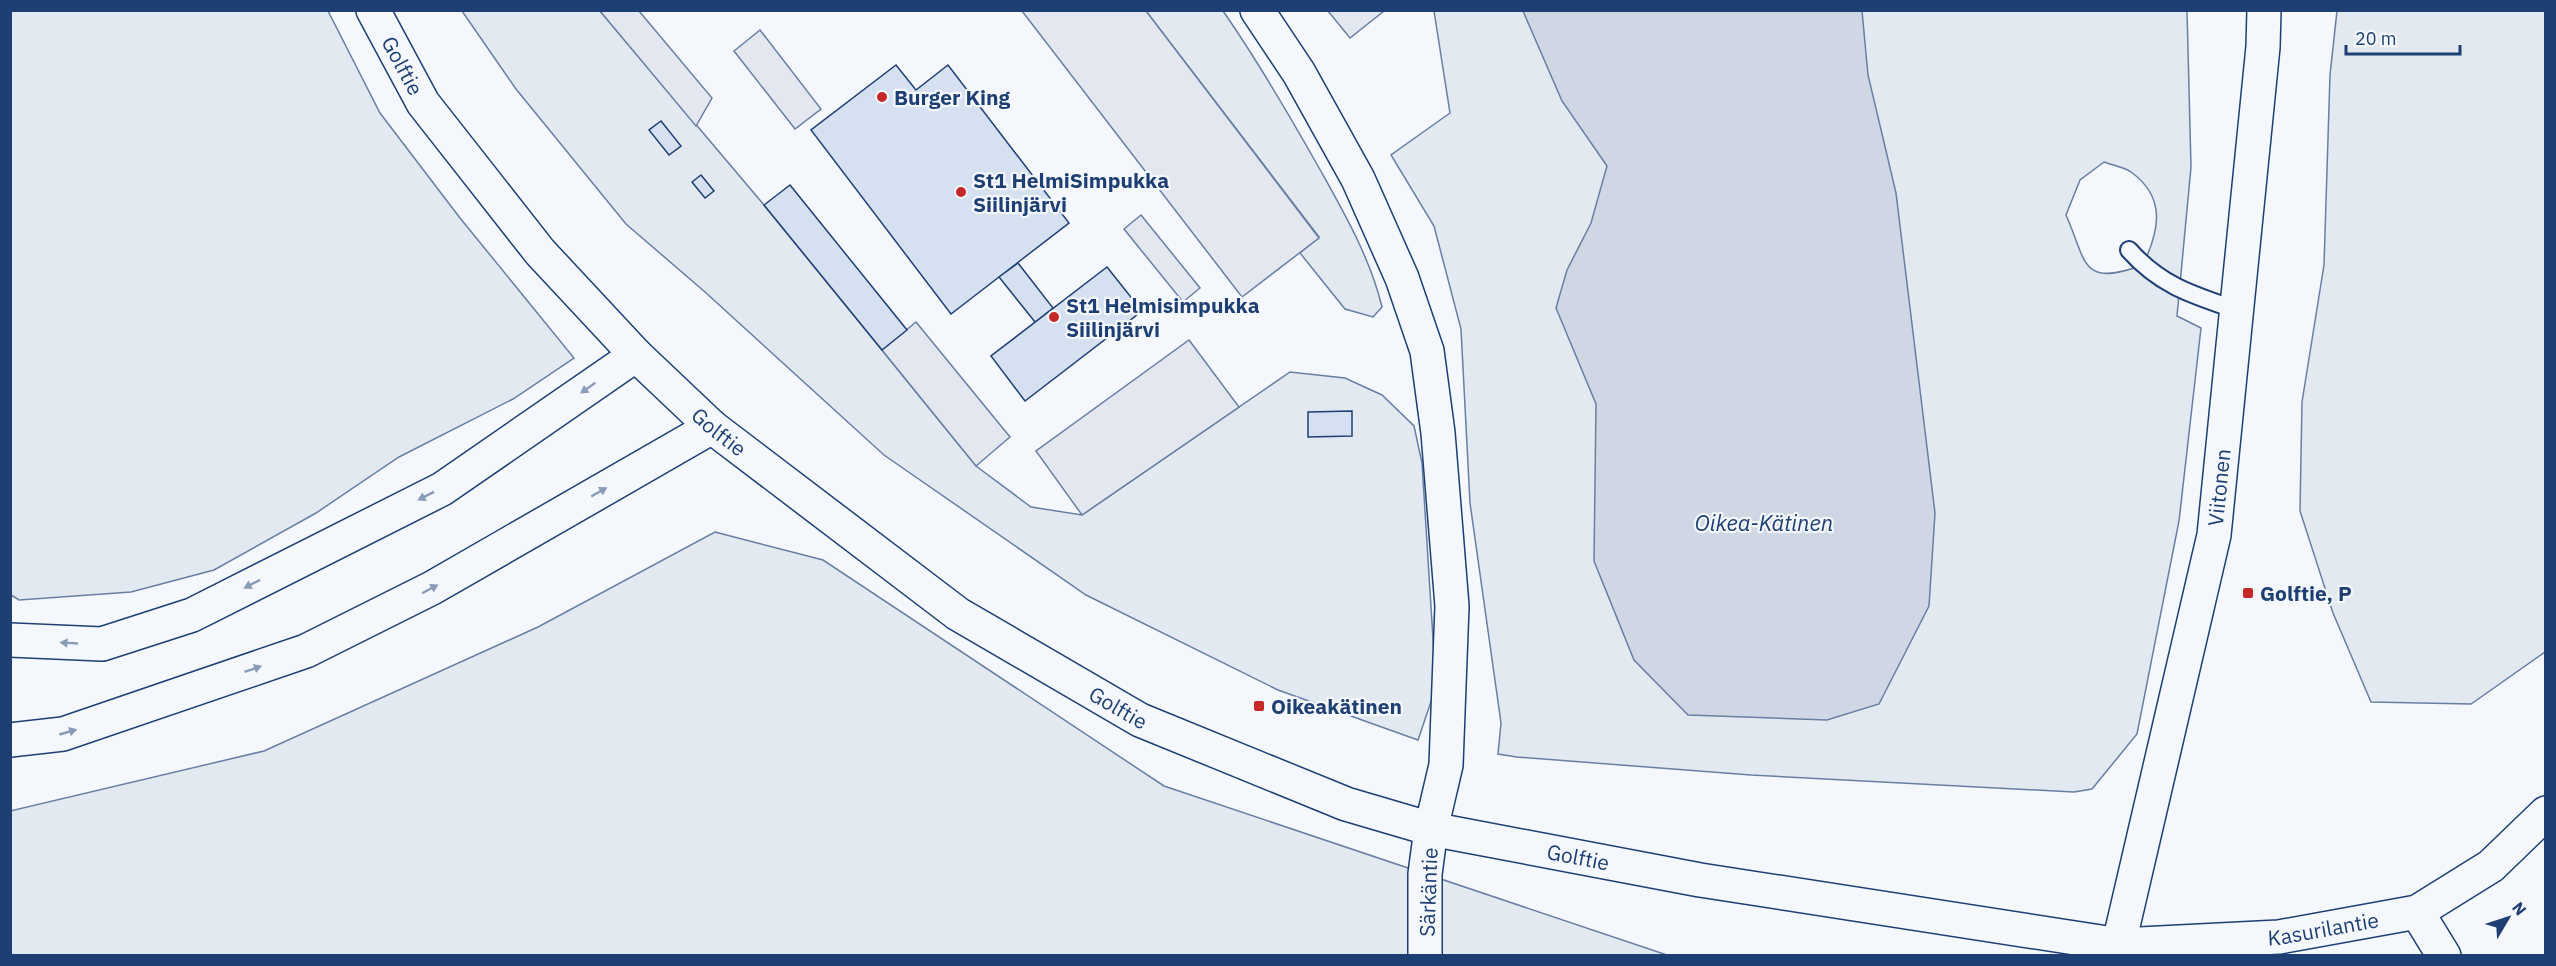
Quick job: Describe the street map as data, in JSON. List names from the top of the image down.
{
  "streets": {
    "main road": [
      "Golftie",
      "Viitonen",
      "Särkäntie",
      "Kasurilantie"
    ]
  },
  "crossings": [
    ["Golftie", "Viitonen"],
    ["Golftie", "Särkäntie"],
    ["Golftie", "Kasurilantie"],
    ["Viitonen", "Kasurilantie"]
  ],
  "water": ["Oikea-Kätinen"],
  "places": {
    "other": ["Burger King", "St1 HelmiSimpukka Siilinjärvi", "St1 Helmisimpukka Siilinjärvi"],
    "transit": ["Golftie, P", "Oikeakätinen"]
  },
  "scale_bar": "20 m",
  "north": "top right"
}
